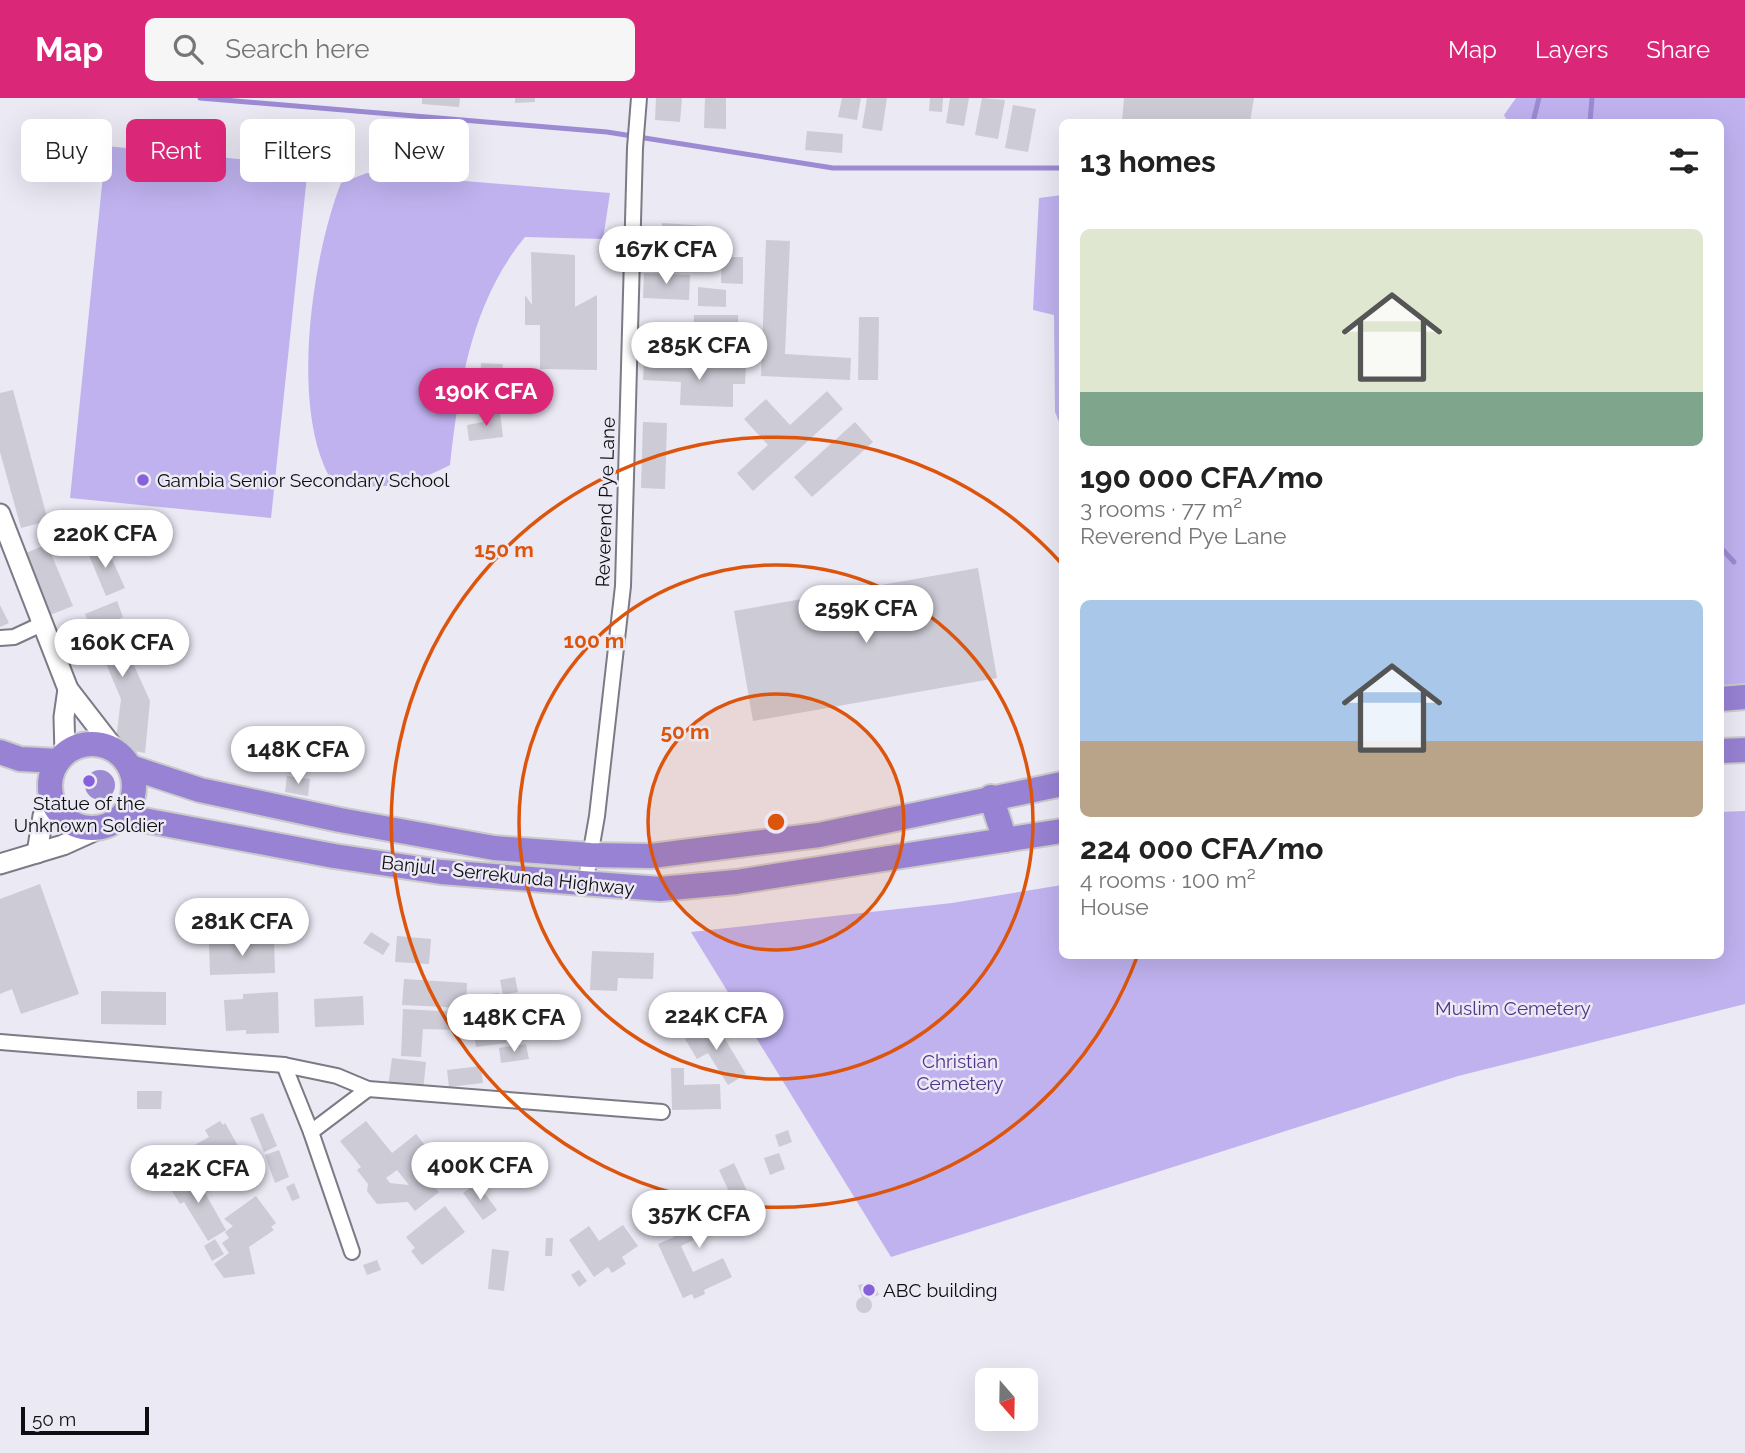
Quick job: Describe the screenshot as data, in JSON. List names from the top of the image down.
{
  "streets": {
    "highway": ["Banjul - Serrekunda Highway"],
    "street": ["Reverend Pye Lane"]
  },
  "crossings": [
    ["Reverend Pye Lane", "Banjul - Serrekunda Highway"]
  ],
  "parks": ["Muslim Cemetery", "Christian Cemetery"],
  "places": ["Gambia Senior Secondary School", "Statue of the Unknown Soldier", "ABC building"],
  "scale_bar": "50 m",
  "north": "bottom",
  "page": {
    "header": "Map",
    "search": "Search here",
    "nav": ["Map", "Layers", "Share"],
    "chip": [
      "Buy",
      "Rent",
      "Filters",
      "New"
    ],
    "heading": "13 homes",
    "list": [
      {
        "name": "190 000 CFA/mo",
        "note": "3 rooms · 77 m² · Reverend Pye Lane"
      },
      {
        "name": "224 000 CFA/mo",
        "note": "4 rooms · 100 m² · House"
      }
    ],
    "price": [
      "167K CFA",
      "285K CFA",
      "190K CFA",
      "220K CFA",
      "259K CFA",
      "160K CFA",
      "148K CFA",
      "281K CFA",
      "224K CFA",
      "148K CFA",
      "400K CFA",
      "422K CFA",
      "357K CFA"
    ],
    "scale": "50 m"
  },
  "rings": ["150 m", "100 m", "50 m"]
}
